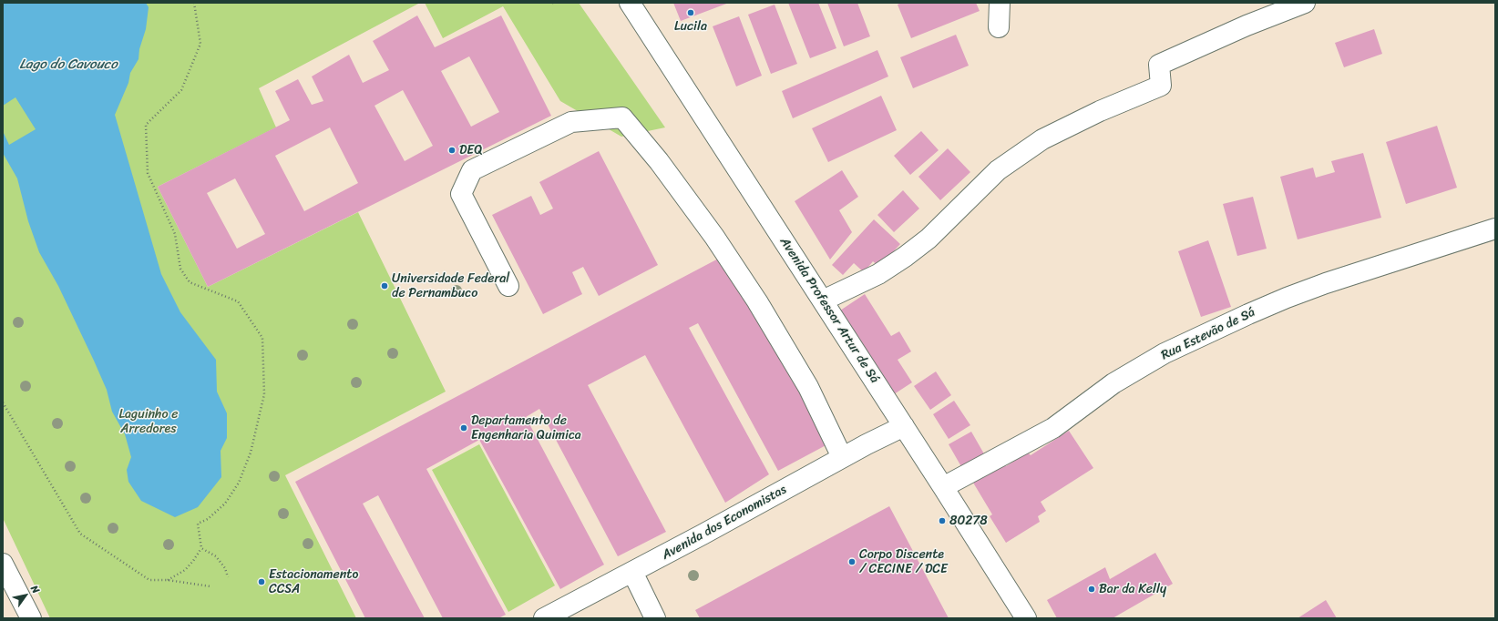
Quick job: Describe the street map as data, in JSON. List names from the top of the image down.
{
  "streets": {
    "street": ["Avenida Professor Artur de Sá", "Rua Estevão de Sá", "Avenida dos Economistas"]
  },
  "crossings": [
    ["Avenida Professor Artur de Sá", "Rua Estevão de Sá"],
    ["Avenida Professor Artur de Sá", "Avenida dos Economistas"]
  ],
  "water": ["Lago do Cavouco"],
  "parks": ["Laguinho e Arredores"],
  "places": [
    "Lucila",
    "DEQ",
    "Universidade Federal de Pernambuco",
    "Departamento de Engenharia Quimica",
    "80278",
    "Corpo Discente / CECINE / DCE",
    "Estacionamento CCSA",
    "Bar da Kelly"
  ],
  "north": "top right"
}
